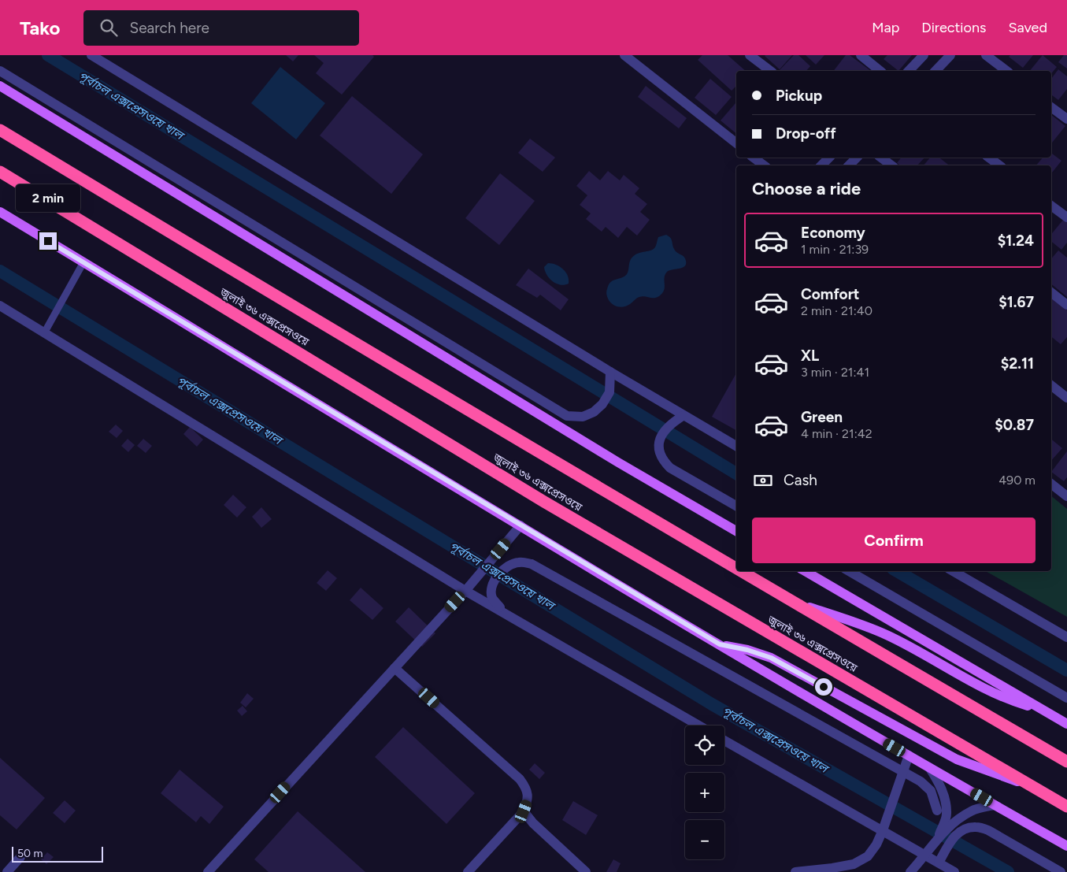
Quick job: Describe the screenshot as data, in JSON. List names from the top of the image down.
{
  "streets": {
    "highway": ["জুলাই ৩৬ এক্সপ্রেসওয়ে"]
  },
  "water": ["পূর্বাচল এক্সপ্রেসওয়ে খাল"],
  "scale_bar": "50 m",
  "page": {
    "header": "Tako",
    "search": "Search here",
    "nav": ["Map", "Directions", "Saved"],
    "banner": ["Pickup", "Drop-off"],
    "heading": "Choose a ride",
    "bubble": "2 min",
    "list": [
      {
        "name": "Economy",
        "note": "1 min · 21:39",
        "value": "$1.24"
      },
      {
        "name": "Comfort",
        "note": "2 min · 21:40",
        "value": "$1.67"
      },
      {
        "name": "XL",
        "note": "3 min · 21:41",
        "value": "$2.11"
      },
      {
        "name": "Green",
        "note": "4 min · 21:42",
        "value": "$0.87"
      }
    ],
    "pay": ["Cash", "490 m"],
    "buttons": "Confirm",
    "map_buttons": ["+", "−"],
    "scale": "50 m"
  }
}
